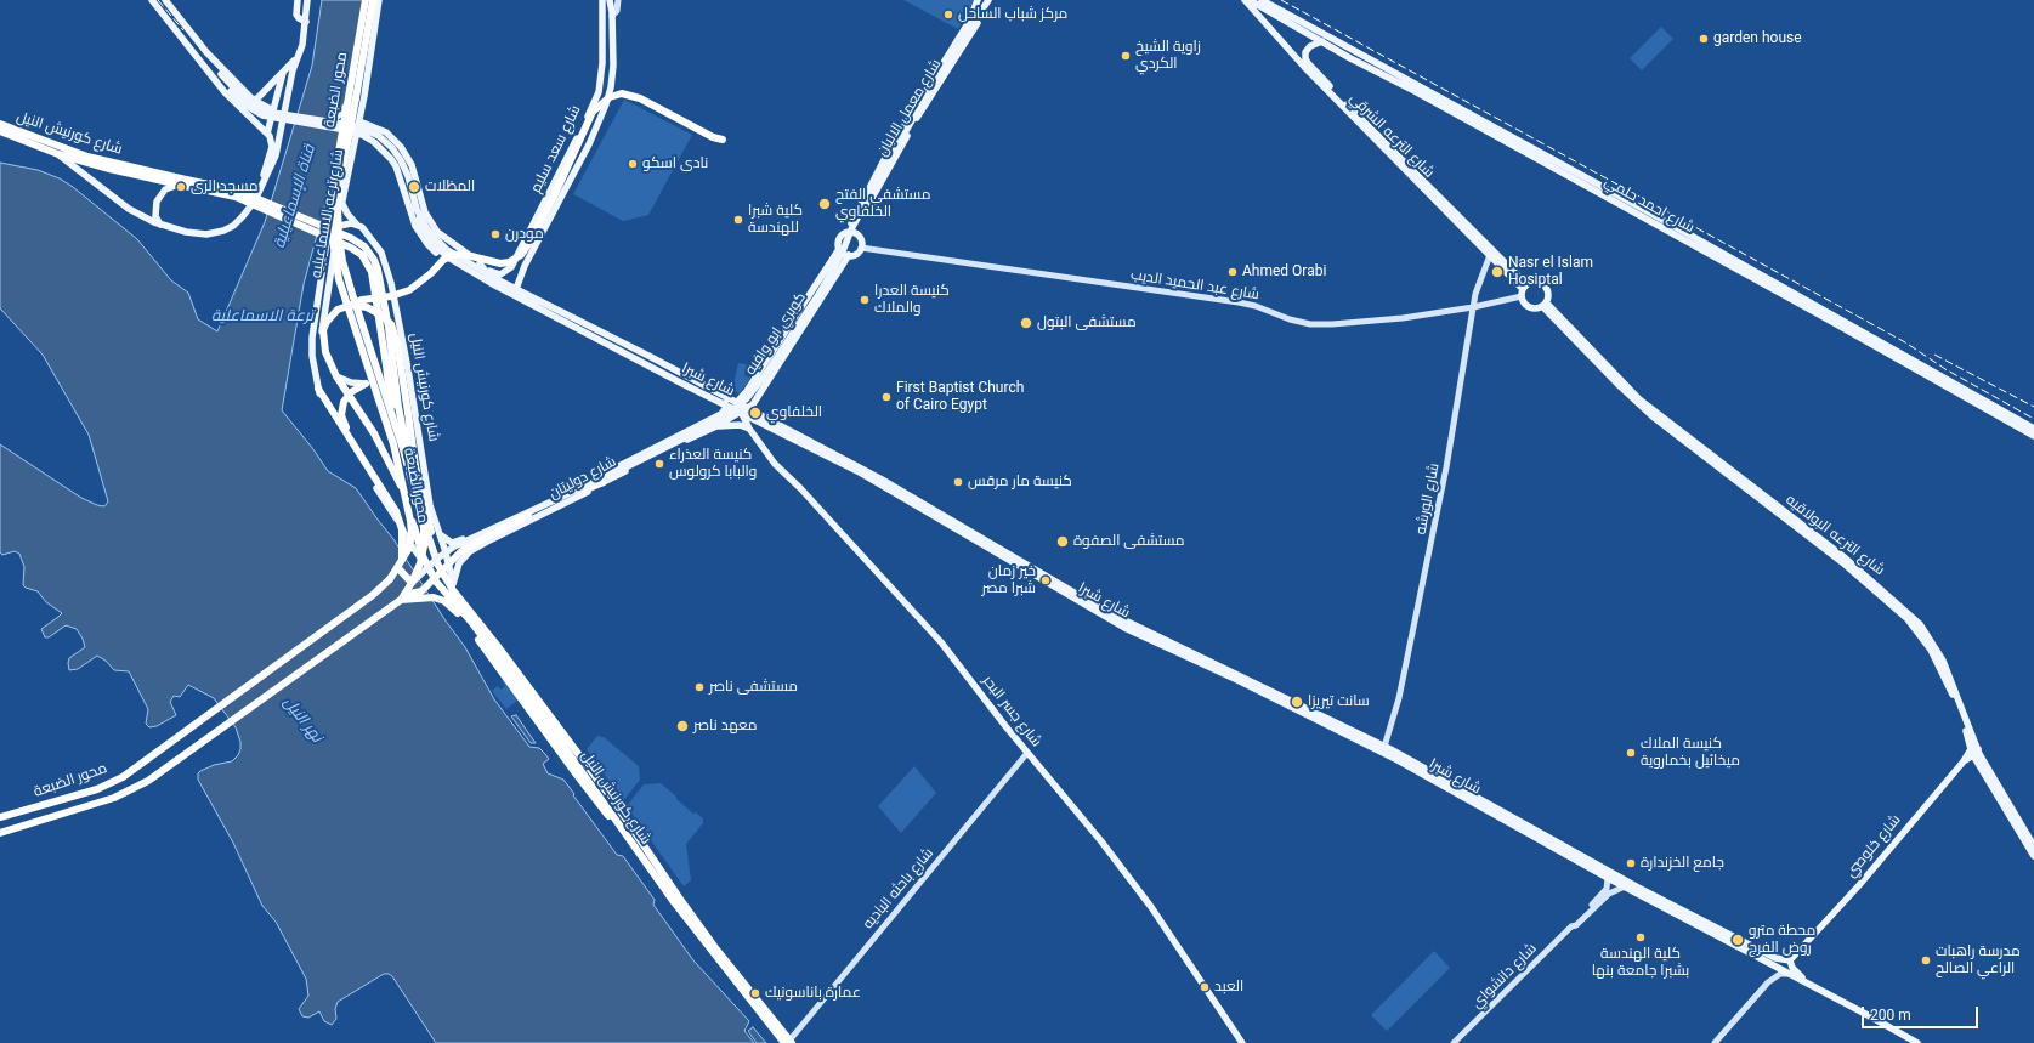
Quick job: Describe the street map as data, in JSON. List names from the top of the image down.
{
  "streets": {
    "highway": ["محور الضبعة", "شارع كورنيش النيل"],
    "main road": [
      "شارع معمل الالبان",
      "شارع الترعه الشرقي",
      "شارع سعد سليم",
      "شارع احمد حلمي",
      "شارع ترعه الاسماعيليه",
      "كوبري ابو وافيه",
      "شارع شبرا",
      "شارع دوليتان",
      "شارع الترعه البولاقيه",
      "شارع جسر البحر",
      "شارع خلوصي"
    ],
    "street": [
      "شارع عبد الحميد الديب",
      "شارع الورشه",
      "شارع باحثه الباديه",
      "شارع دانشواي"
    ]
  },
  "crossings": [
    ["محور الضبعة", "شارع كورنيش النيل"],
    ["محور الضبعة", "كوبري ابو وافيه"],
    ["شارع معمل الالبان", "شارع عبد الحميد الديب"],
    ["شارع معمل الالبان", "كوبري ابو وافيه"],
    ["شارع كورنيش النيل", "شارع ترعه الاسماعيليه"],
    ["شارع كورنيش النيل", "شارع دوليتان"],
    ["شارع كورنيش النيل", "شارع باحثه الباديه"],
    ["شارع الترعه الشرقي", "شارع عبد الحميد الديب"],
    ["شارع الترعه الشرقي", "شارع الورشه"],
    ["شارع الترعه الشرقي", "شارع الترعه البولاقيه"],
    ["شارع سعد سليم", "شارع شبرا"],
    ["شارع ترعه الاسماعيليه", "شارع شبرا"],
    ["شارع عبد الحميد الديب", "شارع الورشه"],
    ["شارع عبد الحميد الديب", "شارع الترعه البولاقيه"],
    ["شارع شبرا", "شارع دوليتان"],
    ["شارع شبرا", "شارع الورشه"],
    ["شارع شبرا", "شارع جسر البحر"],
    ["شارع شبرا", "شارع خلوصي"],
    ["شارع شبرا", "شارع دانشواي"],
    ["شارع دوليتان", "شارع جسر البحر"],
    ["شارع الترعه البولاقيه", "شارع خلوصي"],
    ["شارع جسر البحر", "شارع باحثه الباديه"]
  ],
  "water": ["قناة الإسماعيلية", "ترعة الاسماعلية", "نهر النيل"],
  "places": [
    "مركز شباب الساحل",
    "garden house",
    "زاوية الشيخ الكردي",
    "نادى اسكو",
    "مسجد الرى",
    "المظلات",
    "مستشفي الفتح الخلفاوي",
    "كلية شبرا للهندسة",
    "مودرن",
    "Ahmed Orabi",
    "Nasr el Islam Hosiptal",
    "كنيسة العدرا والملاك",
    "مستشفى البتول",
    "First Baptist Church of Cairo Egypt",
    "الخلفاوي",
    "كنيسة العذراء والبابا كرولوس",
    "كنيسة مار مرقس",
    "مستشفى الصفوة",
    "خير زمان شبرا مصر",
    "مستشفى ناصر",
    "سانت تيريزا",
    "معهد ناصر",
    "كنيسة الملاك ميخائيل بخماروية",
    "جامع الخزندارة",
    "كلية الهندسة بشبرا جامعة بنها",
    "محطة مترو روض الفرج",
    "مدرسة راهبات الراعي الصالح",
    "العبد",
    "عمارة باناسونيك"
  ],
  "scale_bar": "200 m"
}
